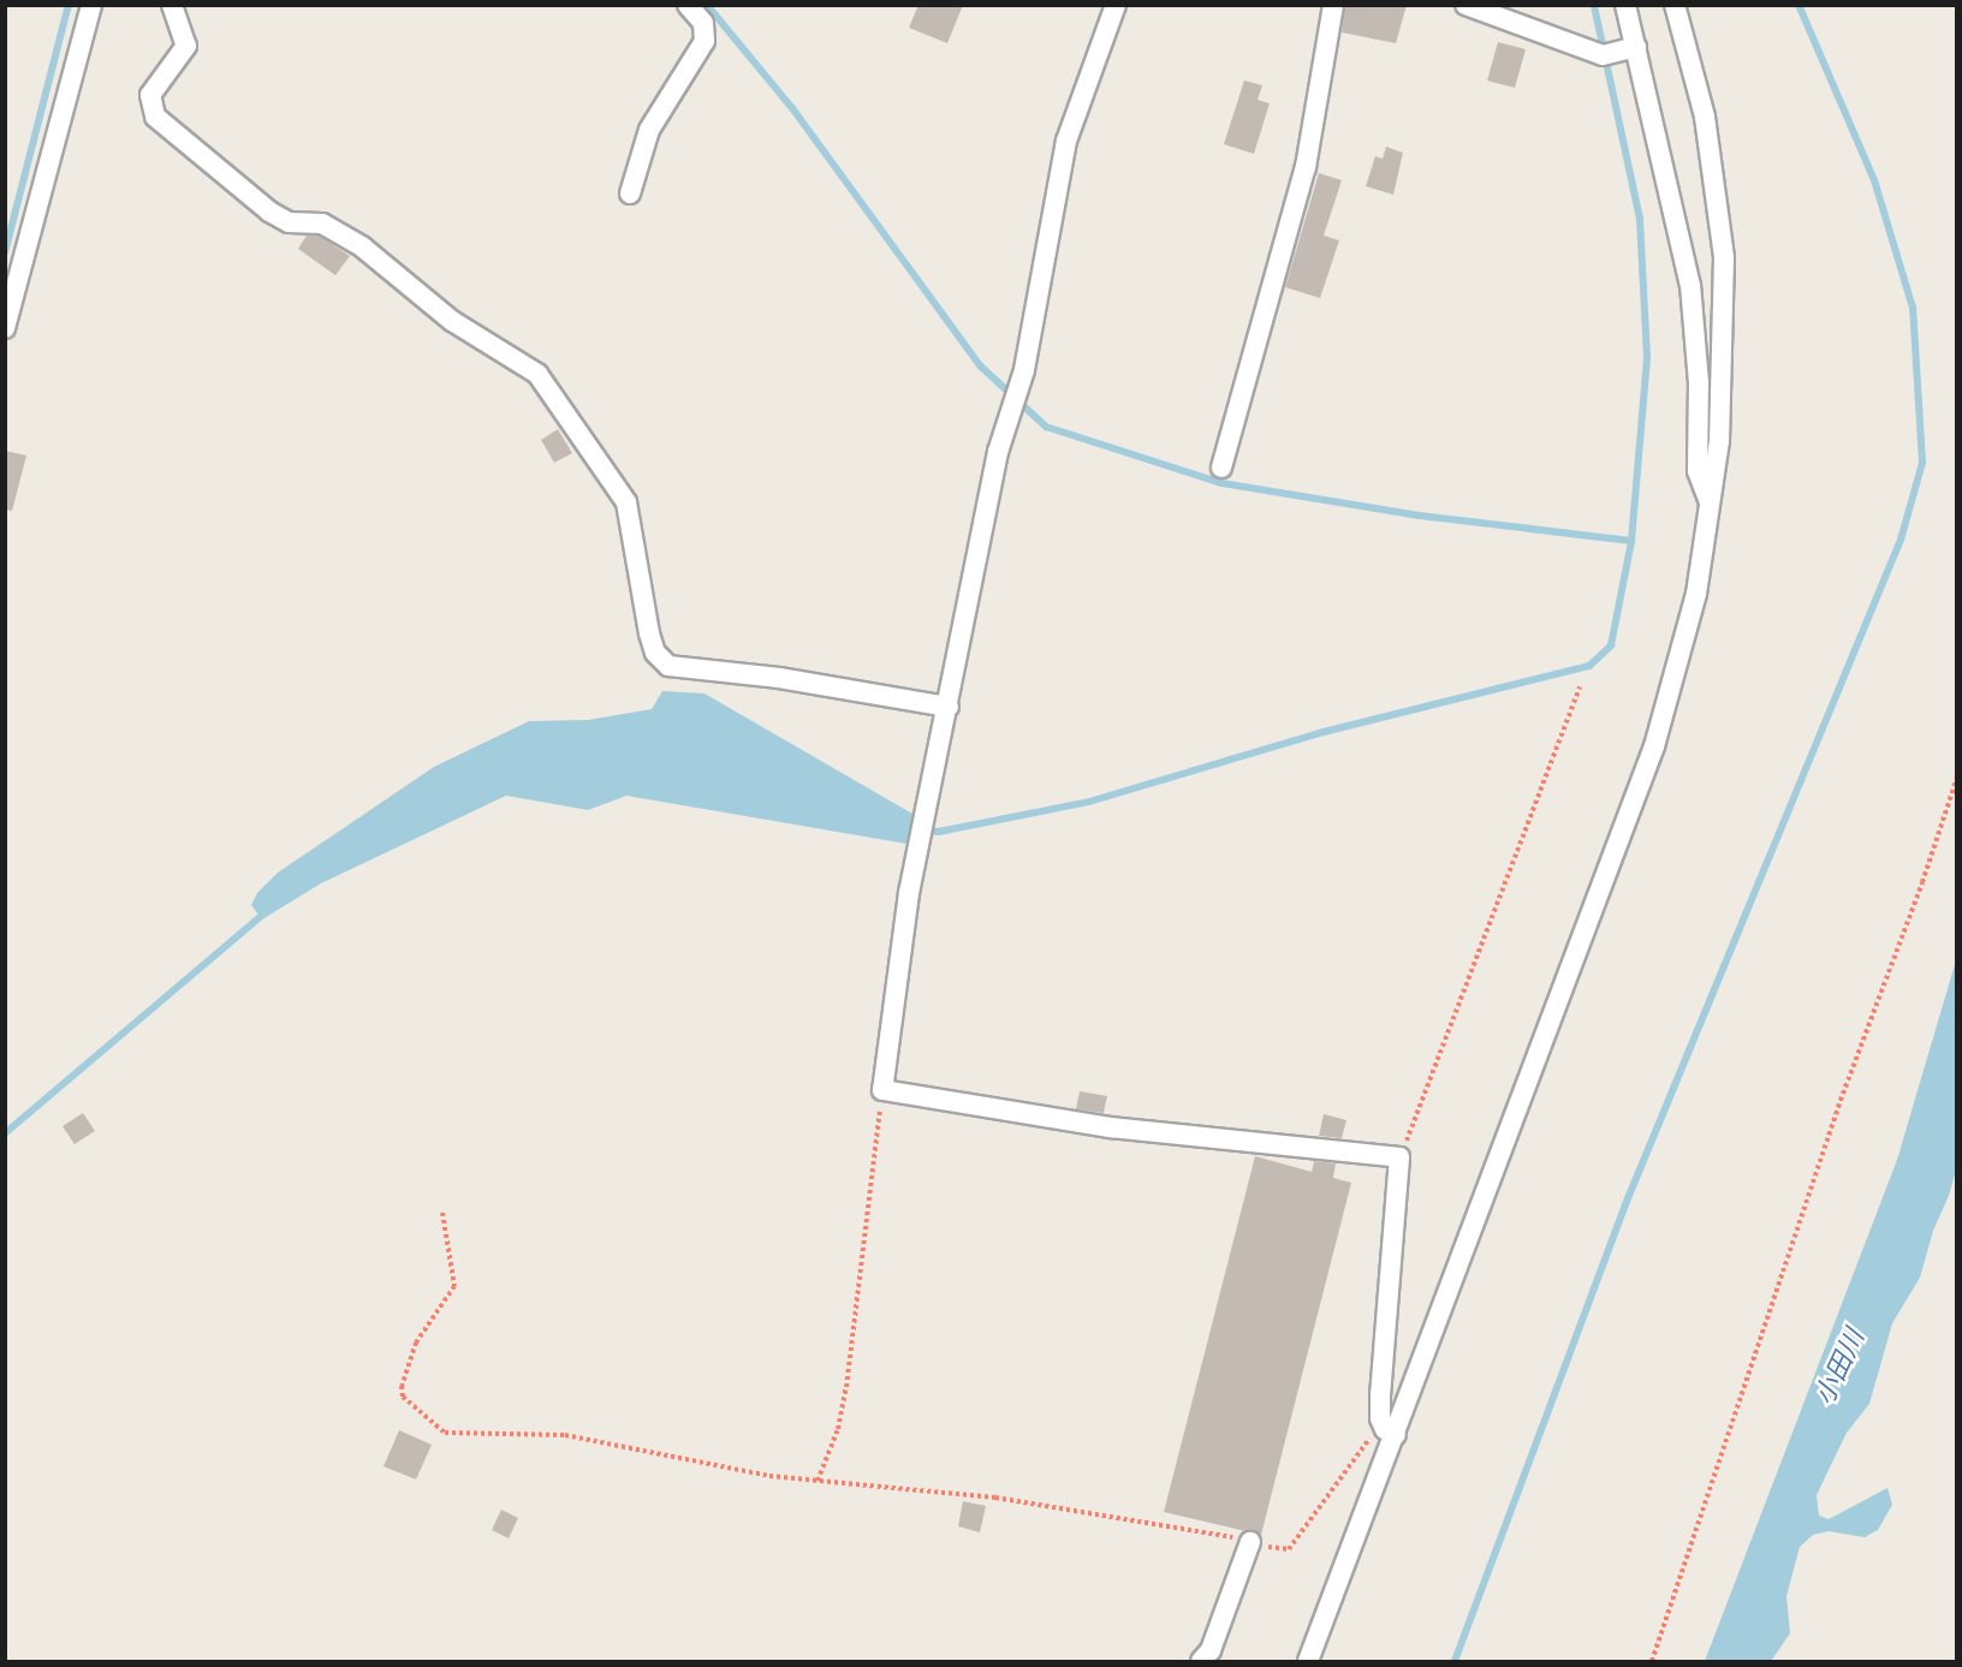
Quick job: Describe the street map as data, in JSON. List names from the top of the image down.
{
  "water": ["小田川"]
}
